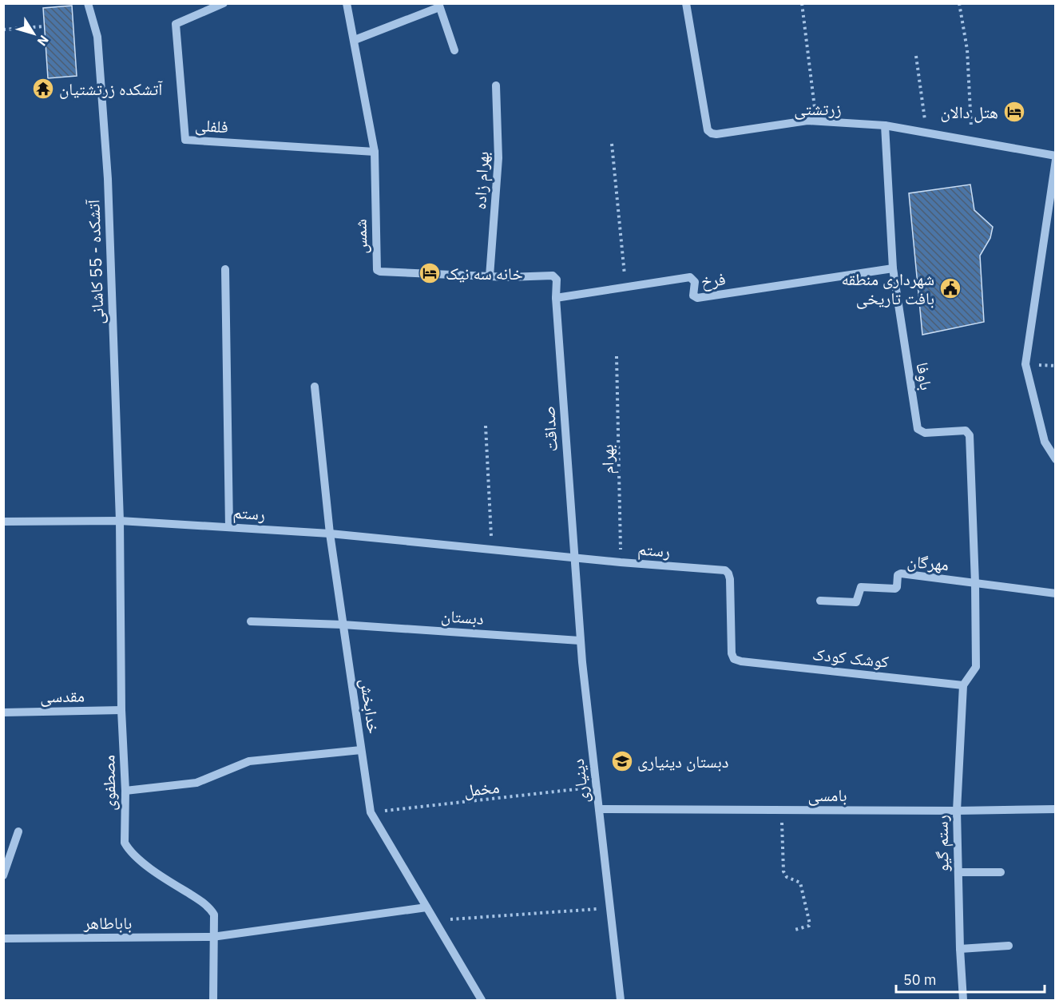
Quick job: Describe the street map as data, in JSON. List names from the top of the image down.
{
  "streets": {
    "street": [
      "زرتشتی",
      "فلفلی",
      "بهرام زاده",
      "شمس",
      "آتشکده - 55 کاشانی",
      "فرخ",
      "باوفا",
      "صداقت",
      "رستم",
      "مهرگان",
      "دبستان",
      "کوشک کودک",
      "مقدسی",
      "خدابخش",
      "دینیاری",
      "مصطفوی",
      "بامسی",
      "رستم گیو",
      "باباطاهر"
    ],
    "path": ["بهرام", "مخمل"]
  },
  "crossings": [
    ["زرتشتی", "باوفا"],
    ["فلفلی", "شمس"],
    ["بهرام زاده", "شمس"],
    ["شمس", "فرخ"],
    ["شمس", "صداقت"],
    ["آتشکده - 55 کاشانی", "رستم"],
    ["آتشکده - 55 کاشانی", "مصطفوی"],
    ["فرخ", "باوفا"],
    ["فرخ", "صداقت"],
    ["باوفا", "مهرگان"],
    ["صداقت", "رستم"],
    ["صداقت", "دینیاری"],
    ["بهرام", "رستم"],
    ["رستم", "کوشک کودک"],
    ["رستم", "خدابخش"],
    ["رستم", "دینیاری"],
    ["رستم", "مصطفوی"],
    ["دبستان", "خدابخش"],
    ["دبستان", "دینیاری"],
    ["کوشک کودک", "رستم گیو"],
    ["مقدسی", "مصطفوی"],
    ["خدابخش", "مخمل"],
    ["خدابخش", "باباطاهر"],
    ["دینیاری", "مخمل"],
    ["دینیاری", "بامسی"],
    ["مصطفوی", "باباطاهر"],
    ["بامسی", "رستم گیو"]
  ],
  "places": {
    "temple": ["آتشکده زرتشتیان"],
    "hotel": ["هتل دالان", "خانه سه نیک"],
    "public building": ["شهرداری منطقه بافت تاریخی"],
    "school or university": ["دبستان دینیاری"]
  },
  "scale_bar": "50 m",
  "north": "bottom right"
}
